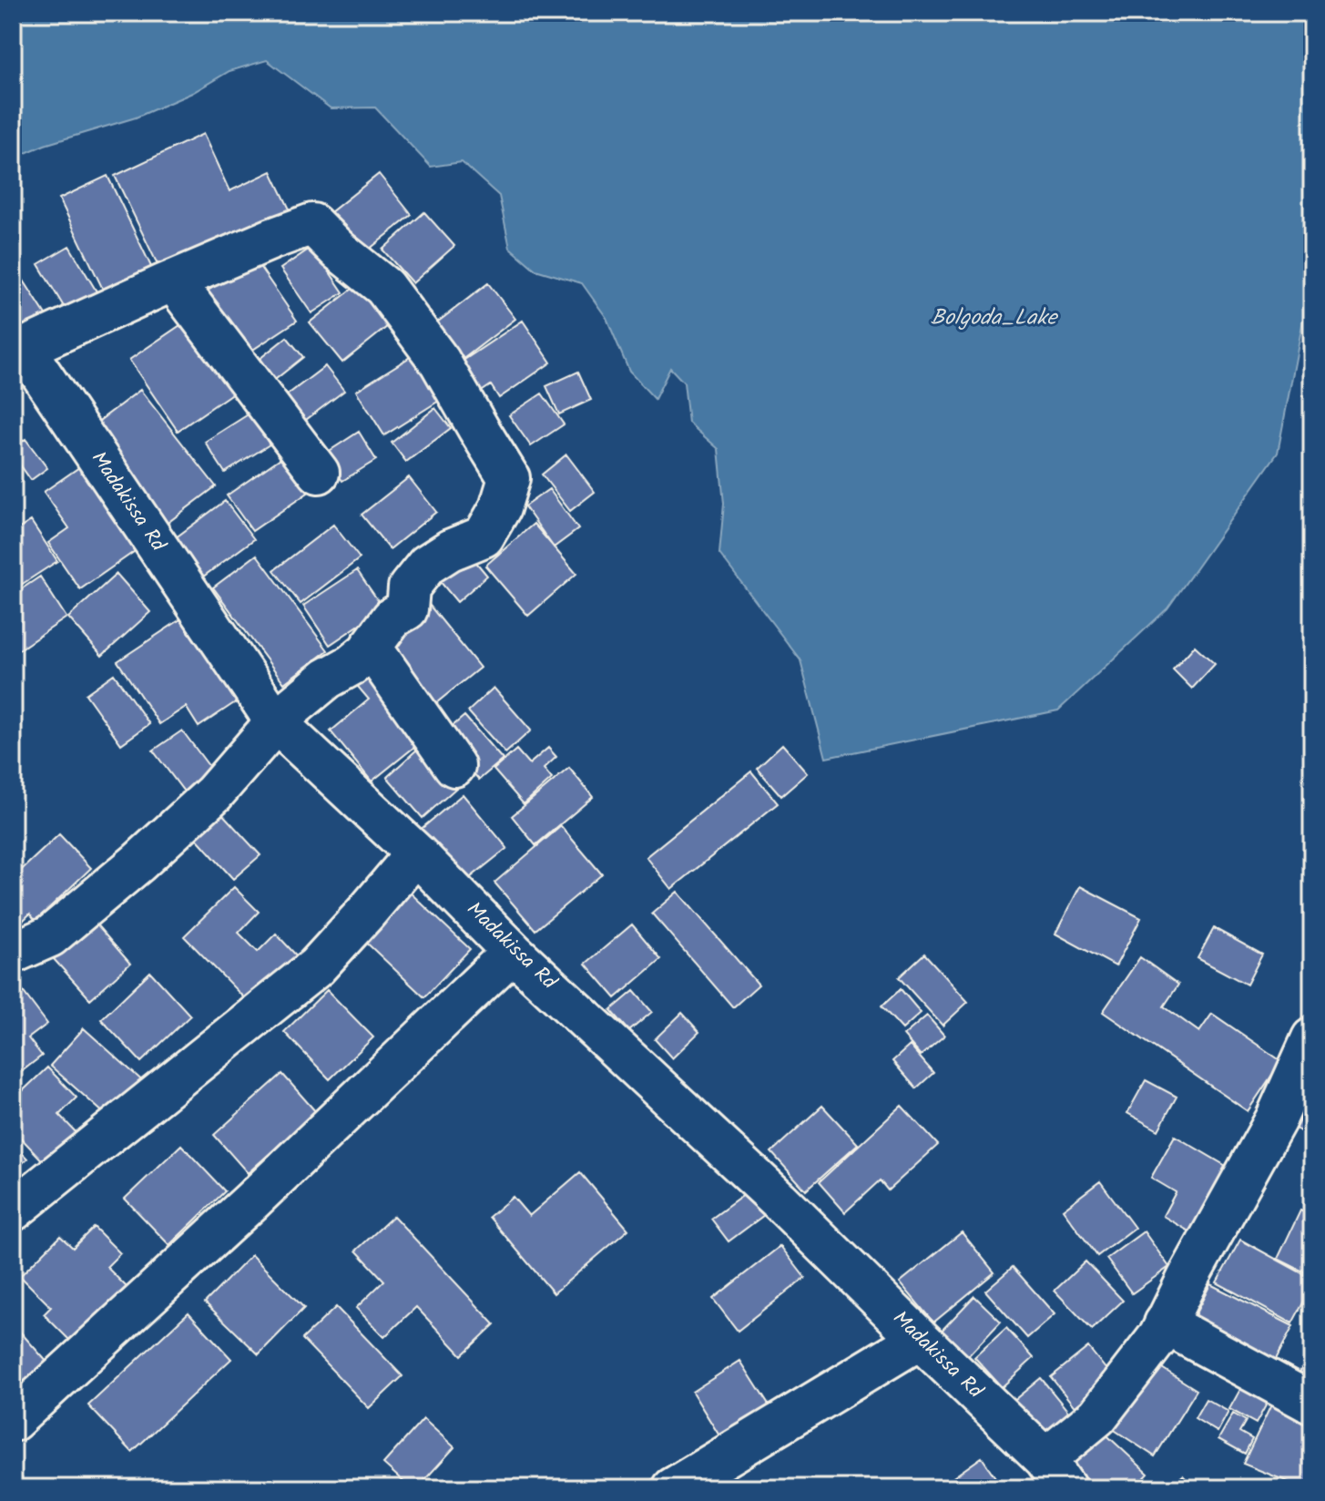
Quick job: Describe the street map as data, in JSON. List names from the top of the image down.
{
  "streets": {
    "street": ["Madakissa Rd"]
  },
  "water": ["Bolgoda_Lake"]
}
